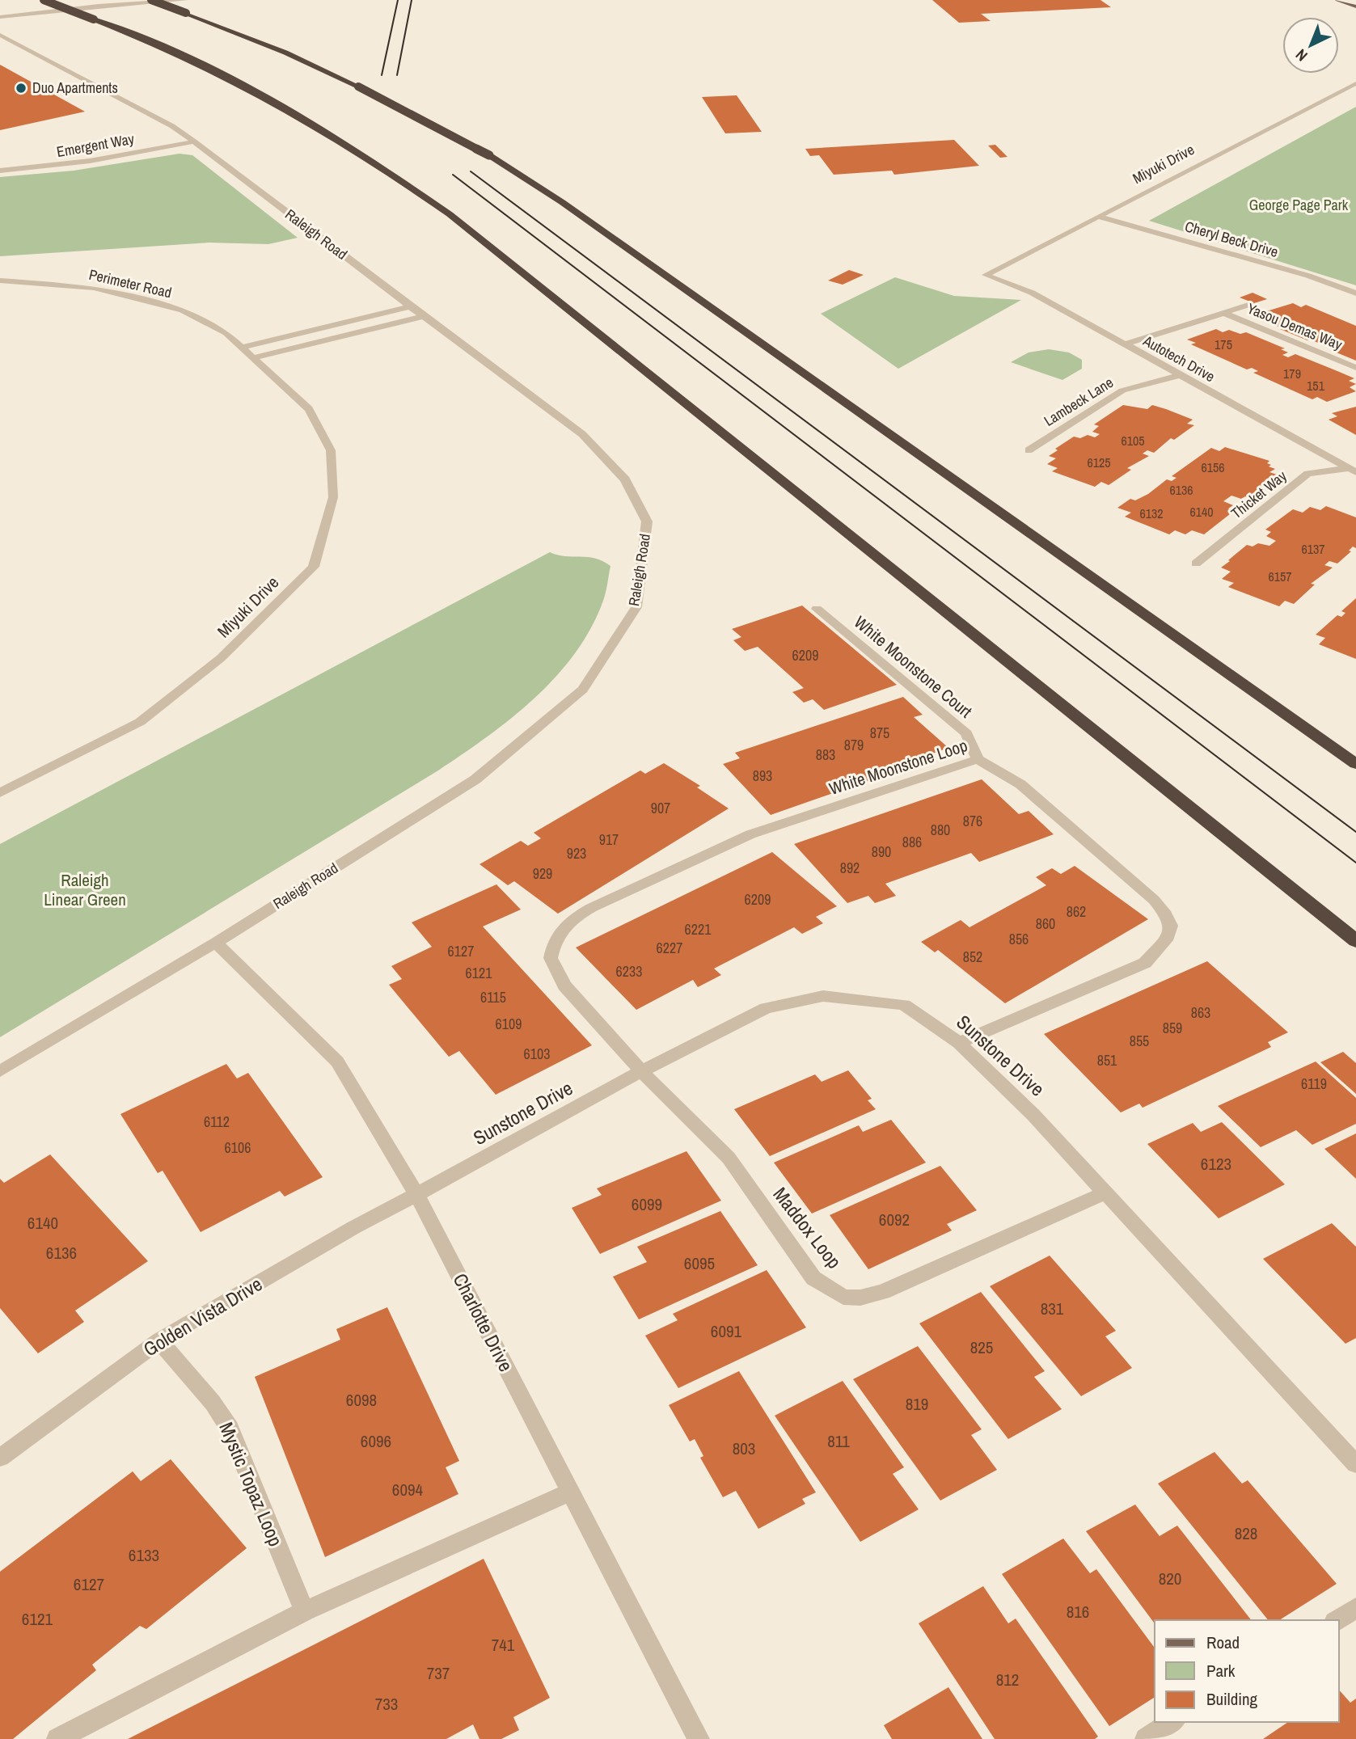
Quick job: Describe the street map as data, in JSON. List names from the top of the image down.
{
  "streets": {
    "street": [
      "Emergent Way",
      "Miyuki Drive",
      "Raleigh Road",
      "Cheryl Beck Drive",
      "Perimeter Road",
      "Yasou Demas Way",
      "Autotech Drive",
      "Lambeck Lane",
      "Thicket Way",
      "White Moonstone Court",
      "White Moonstone Loop",
      "Sunstone Drive",
      "Maddox Loop",
      "Golden Vista Drive",
      "Charlotte Drive",
      "Mystic Topaz Loop"
    ]
  },
  "crossings": [
    ["Emergent Way", "Raleigh Road"],
    ["Miyuki Drive", "Cheryl Beck Drive"],
    ["Miyuki Drive", "Perimeter Road"],
    ["Miyuki Drive", "Autotech Drive"],
    ["Raleigh Road", "Charlotte Drive"],
    ["Yasou Demas Way", "Autotech Drive"],
    ["Autotech Drive", "Lambeck Lane"],
    ["Autotech Drive", "Thicket Way"],
    ["White Moonstone Court", "White Moonstone Loop"],
    ["White Moonstone Loop", "Sunstone Drive"],
    ["White Moonstone Loop", "Maddox Loop"],
    ["Sunstone Drive", "Maddox Loop"],
    ["Sunstone Drive", "Golden Vista Drive"],
    ["Sunstone Drive", "Charlotte Drive"],
    ["Golden Vista Drive", "Charlotte Drive"],
    ["Golden Vista Drive", "Mystic Topaz Loop"]
  ],
  "parks": ["George Page Park", "Raleigh Linear Green"],
  "places": ["Duo Apartments"],
  "house_numbers": [
    "175",
    "179",
    "151",
    "6105",
    "6125",
    "6156",
    "6136",
    "6140",
    "6132",
    "6137",
    "6157",
    "6209",
    "875",
    "879",
    "883",
    "893",
    "907",
    "876",
    "880",
    "917",
    "886",
    "890",
    "923",
    "892",
    "929",
    "6209",
    "862",
    "860",
    "6221",
    "856",
    "6227",
    "6127",
    "852",
    "6233",
    "6121",
    "6115",
    "863",
    "6109",
    "859",
    "855",
    "6103",
    "851",
    "6119",
    "6112",
    "6106",
    "6123",
    "6099",
    "6092",
    "6140",
    "6136",
    "6095",
    "831",
    "6091",
    "825",
    "6098",
    "819",
    "6096",
    "811",
    "803",
    "6094",
    "828",
    "6133",
    "820",
    "6127",
    "816",
    "6121",
    "741",
    "737",
    "812",
    "733"
  ],
  "legend": ["Road", "Park", "Building"],
  "north": "bottom left"
}
